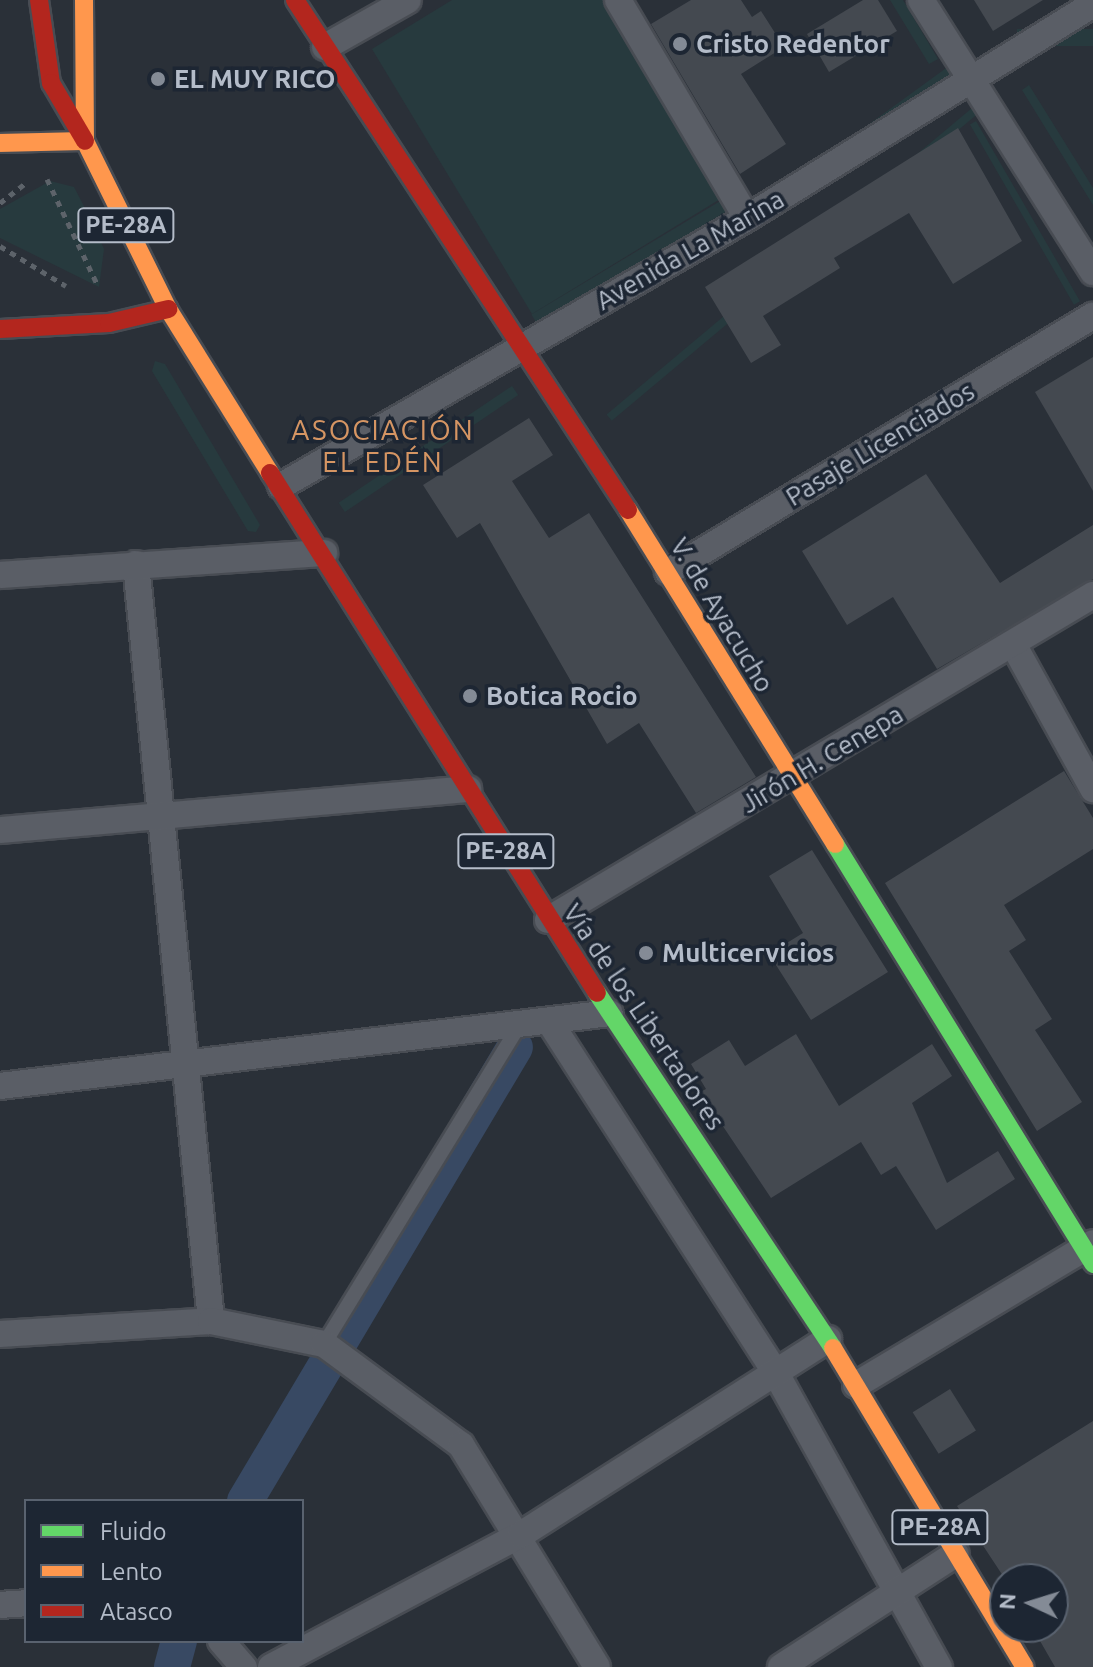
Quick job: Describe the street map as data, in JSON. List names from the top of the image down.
{
  "streets": {
    "main road": ["PE-28A", "V. de Ayacucho", "Vía de los Libertadores"],
    "street": ["Avenida La Marina", "Pasaje Licenciados", "Jirón H. Cenepa"]
  },
  "crossings": [
    ["Avenida La Marina", "V. de Ayacucho"],
    ["Avenida La Marina", "Vía de los Libertadores"],
    ["Pasaje Licenciados", "V. de Ayacucho"],
    ["V. de Ayacucho", "Jirón H. Cenepa"],
    ["Jirón H. Cenepa", "Vía de los Libertadores"]
  ],
  "districts": ["ASOCIACIÓN EL EDÉN"],
  "places": [
    "Cristo Redentor",
    "EL MUY RICO",
    "Botica Rocio",
    "Multicervicios"
  ],
  "legend": ["Fluido", "Lento", "Atasco"],
  "north": "left"
}
